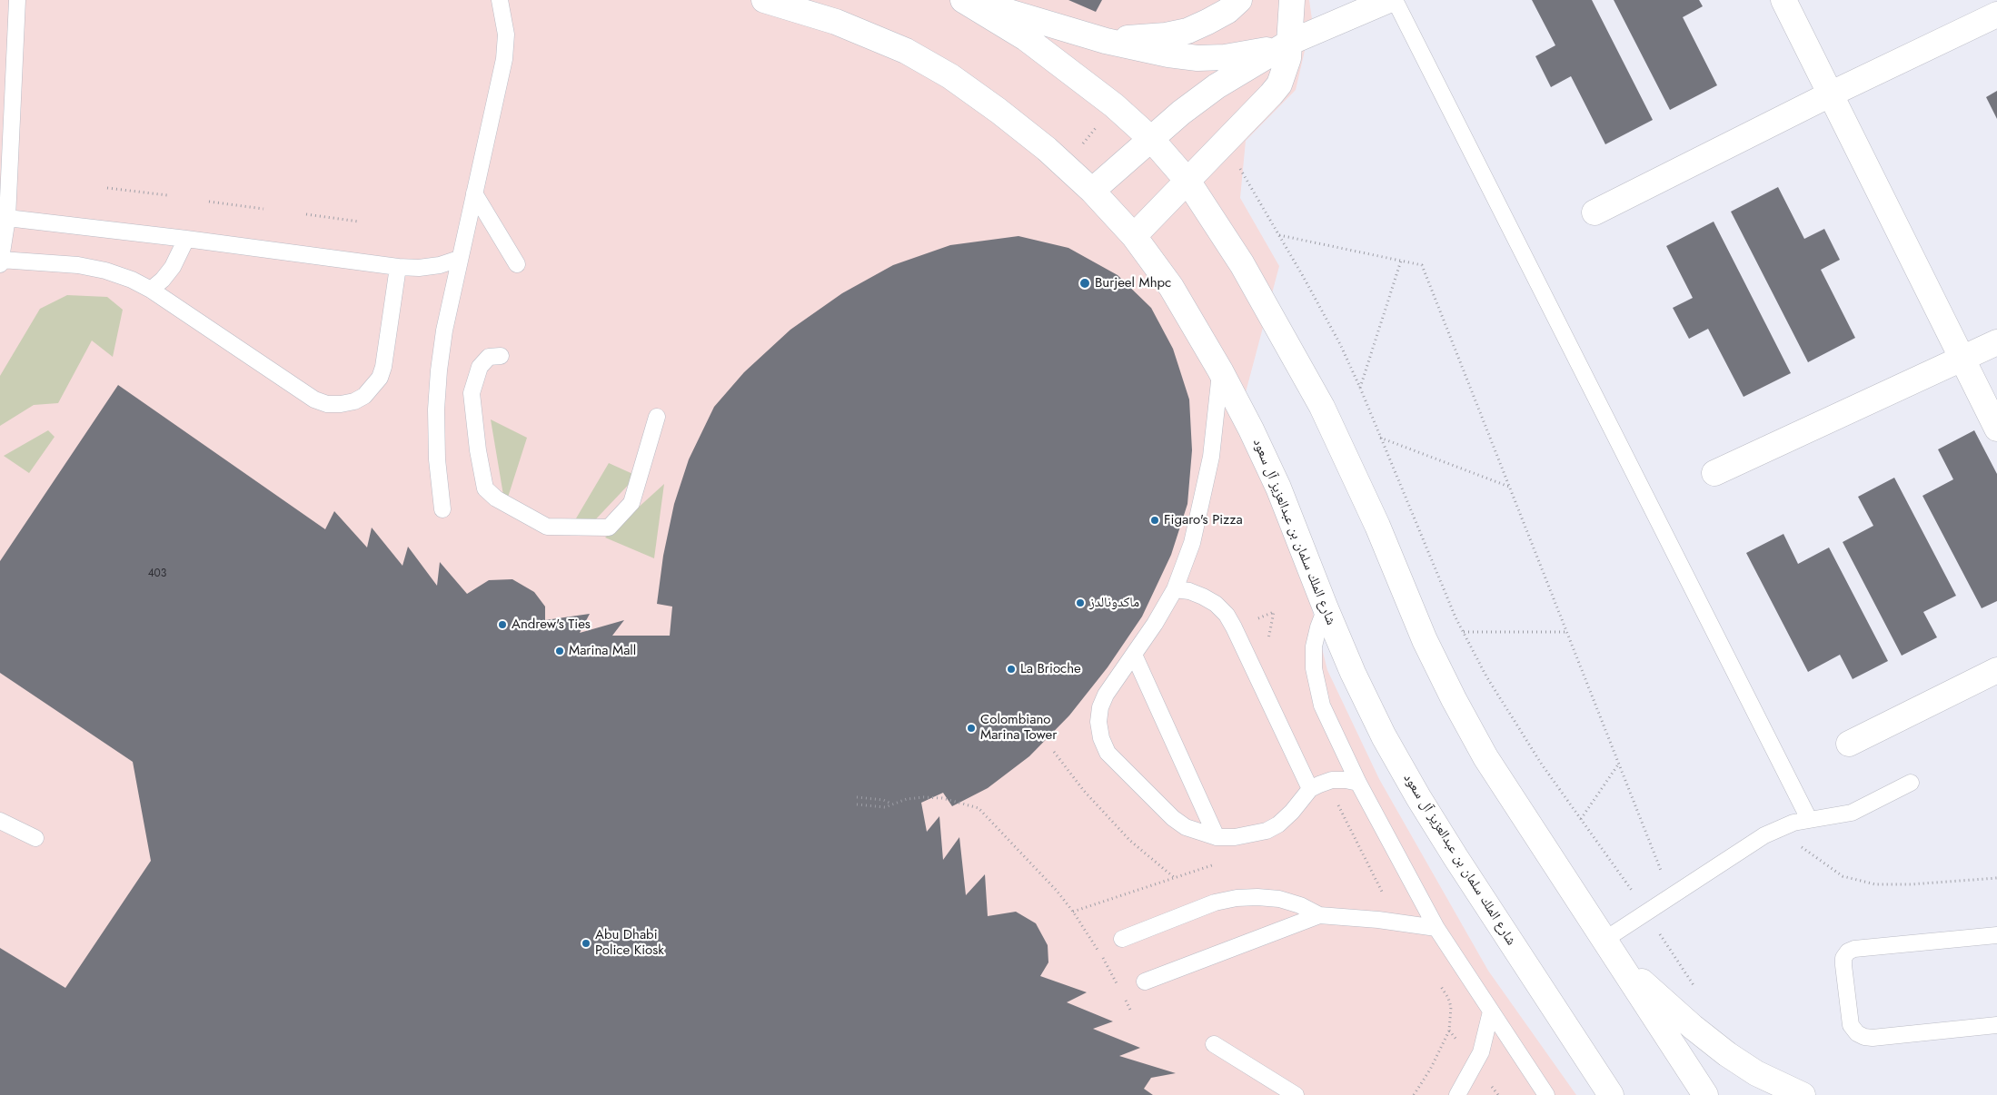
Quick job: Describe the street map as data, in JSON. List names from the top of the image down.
{
  "streets": {
    "street": ["شارع الملك سلمان بن عبدالعزيز آل سعود"]
  },
  "places": [
    "Burjeel Mhpc",
    "Figaro's Pizza",
    "ماكدونالدز",
    "Andrew's Ties",
    "Marina Mall",
    "La Brioche",
    "Colombiano Marina Tower",
    "Abu Dhabi Police Kiosk"
  ],
  "house_numbers": ["403"]
}
